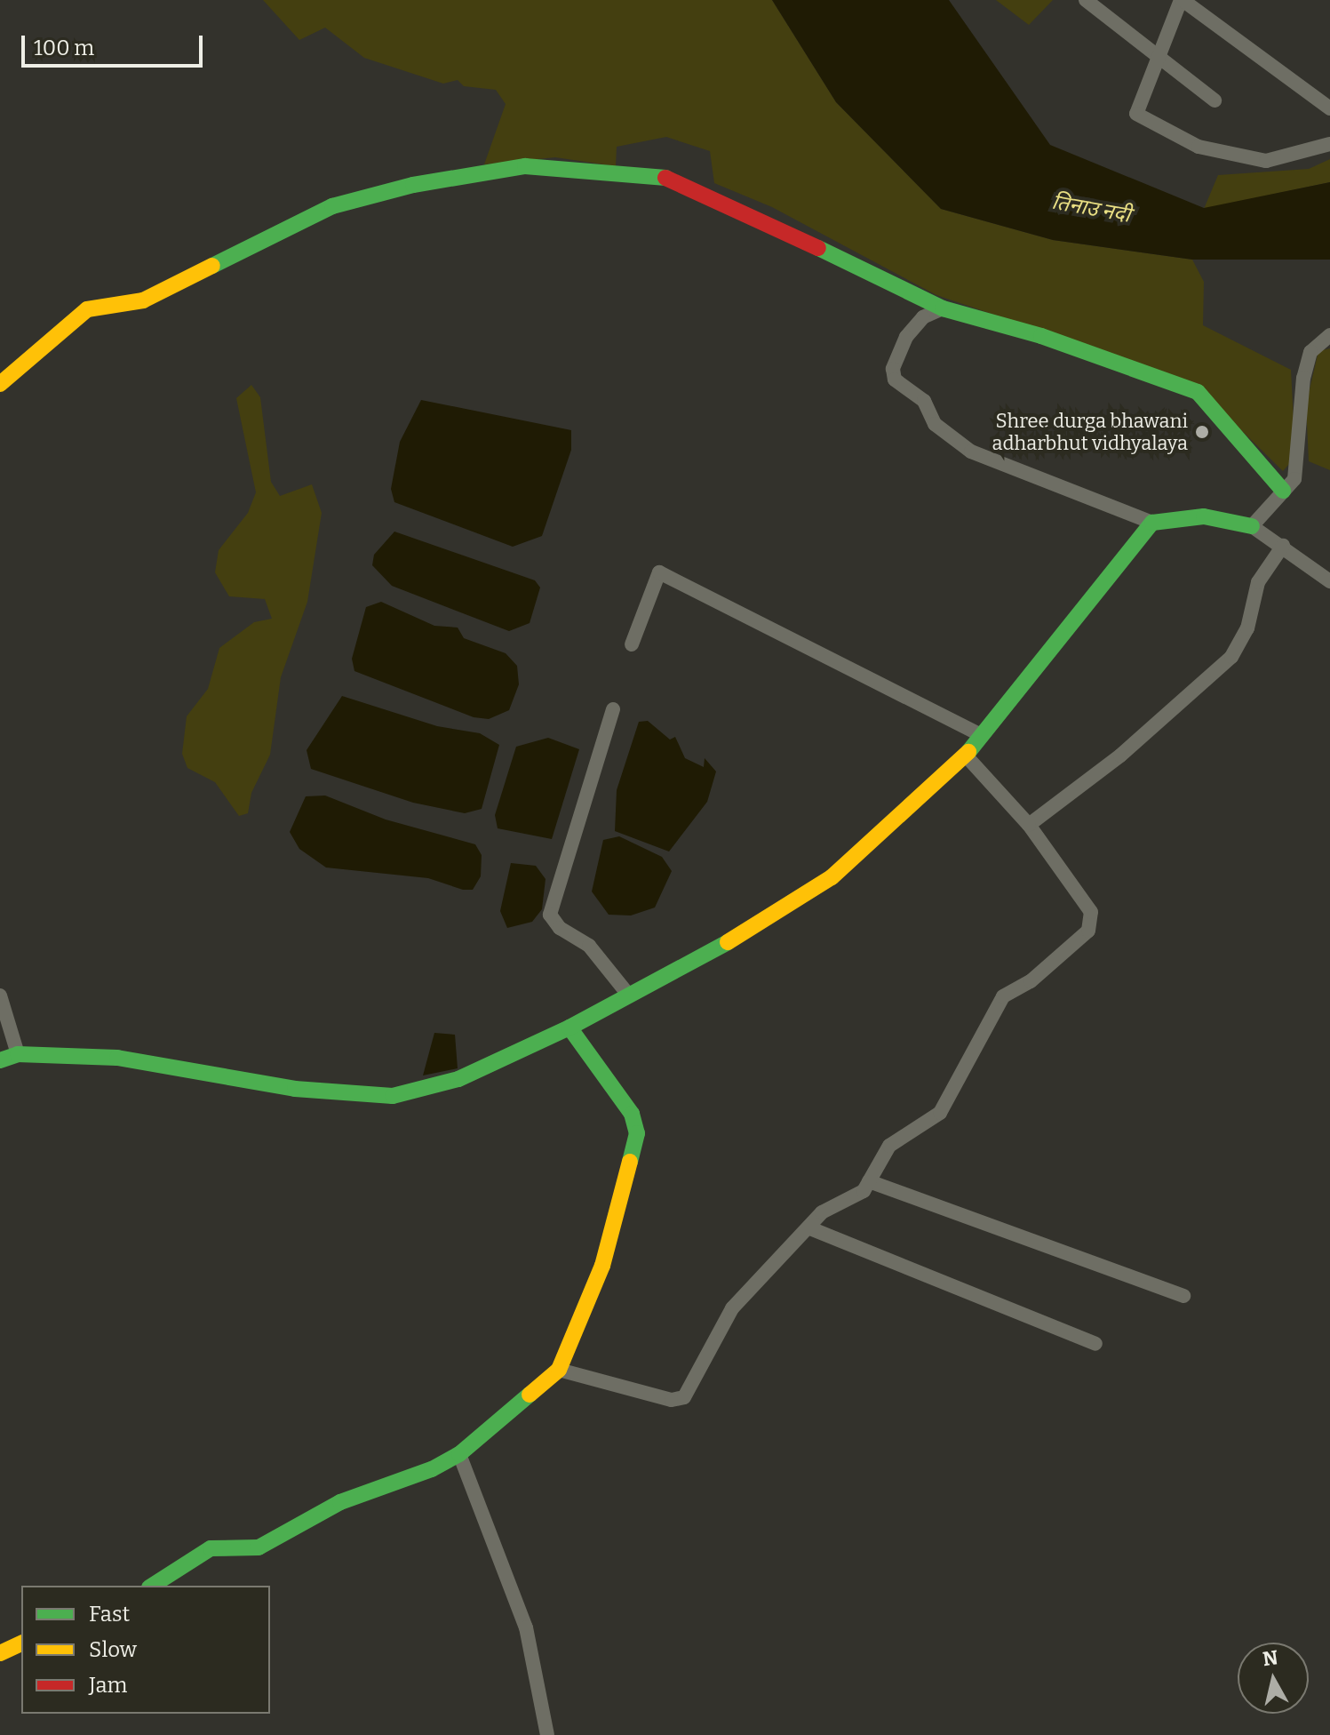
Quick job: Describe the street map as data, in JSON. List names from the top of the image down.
{
  "water": ["तिनाउ नदी"],
  "places": ["Shree durga bhawani adharbhut vidhyalaya"],
  "legend": ["Fast", "Slow", "Jam"],
  "scale_bar": "100 m",
  "north": "top"
}
